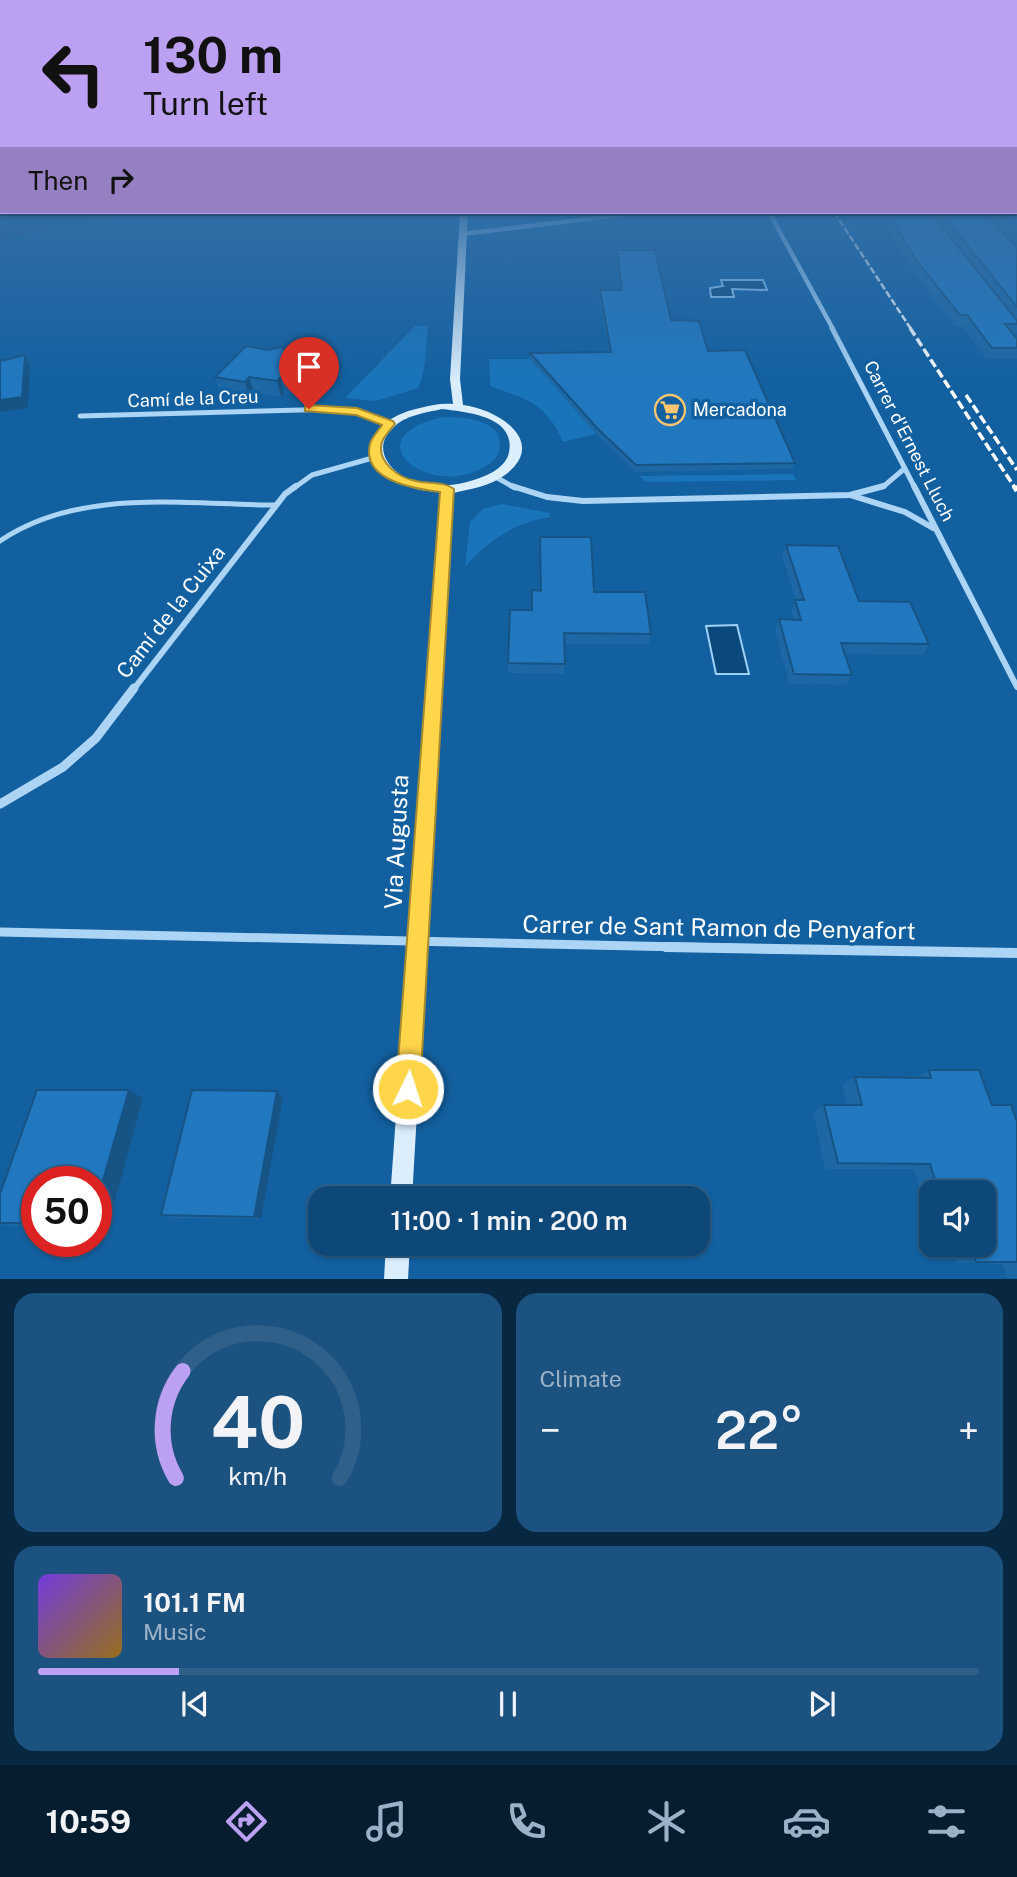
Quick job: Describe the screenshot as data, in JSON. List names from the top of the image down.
{
  "streets": {
    "main road": ["Via Augusta"],
    "street": [
      "Camí de la Creu",
      "Carrer d'Ernest Lluch",
      "Camí de la Cuixa",
      "Carrer de Sant Ramon de Penyafort"
    ]
  },
  "crossings": [
    ["Camí de la Creu", "Camí de la Cuixa"],
    ["Camí de la Creu", "Via Augusta"],
    ["Camí de la Cuixa", "Via Augusta"],
    ["Via Augusta", "Carrer de Sant Ramon de Penyafort"]
  ],
  "places": {
    "supermarket": ["Mercadona"]
  },
  "page": {
    "turn": ["130 m", "Turn left"],
    "then": "Then",
    "limit": "50",
    "trip": "11:00 · 1 min · 200 m",
    "tile": "Climate",
    "heat": ["−", "22°", "+"],
    "song": ["101.1 FM", "Music"],
    "tabs": "10:59",
    "gauge": ["40", "km/h"]
  }
}
